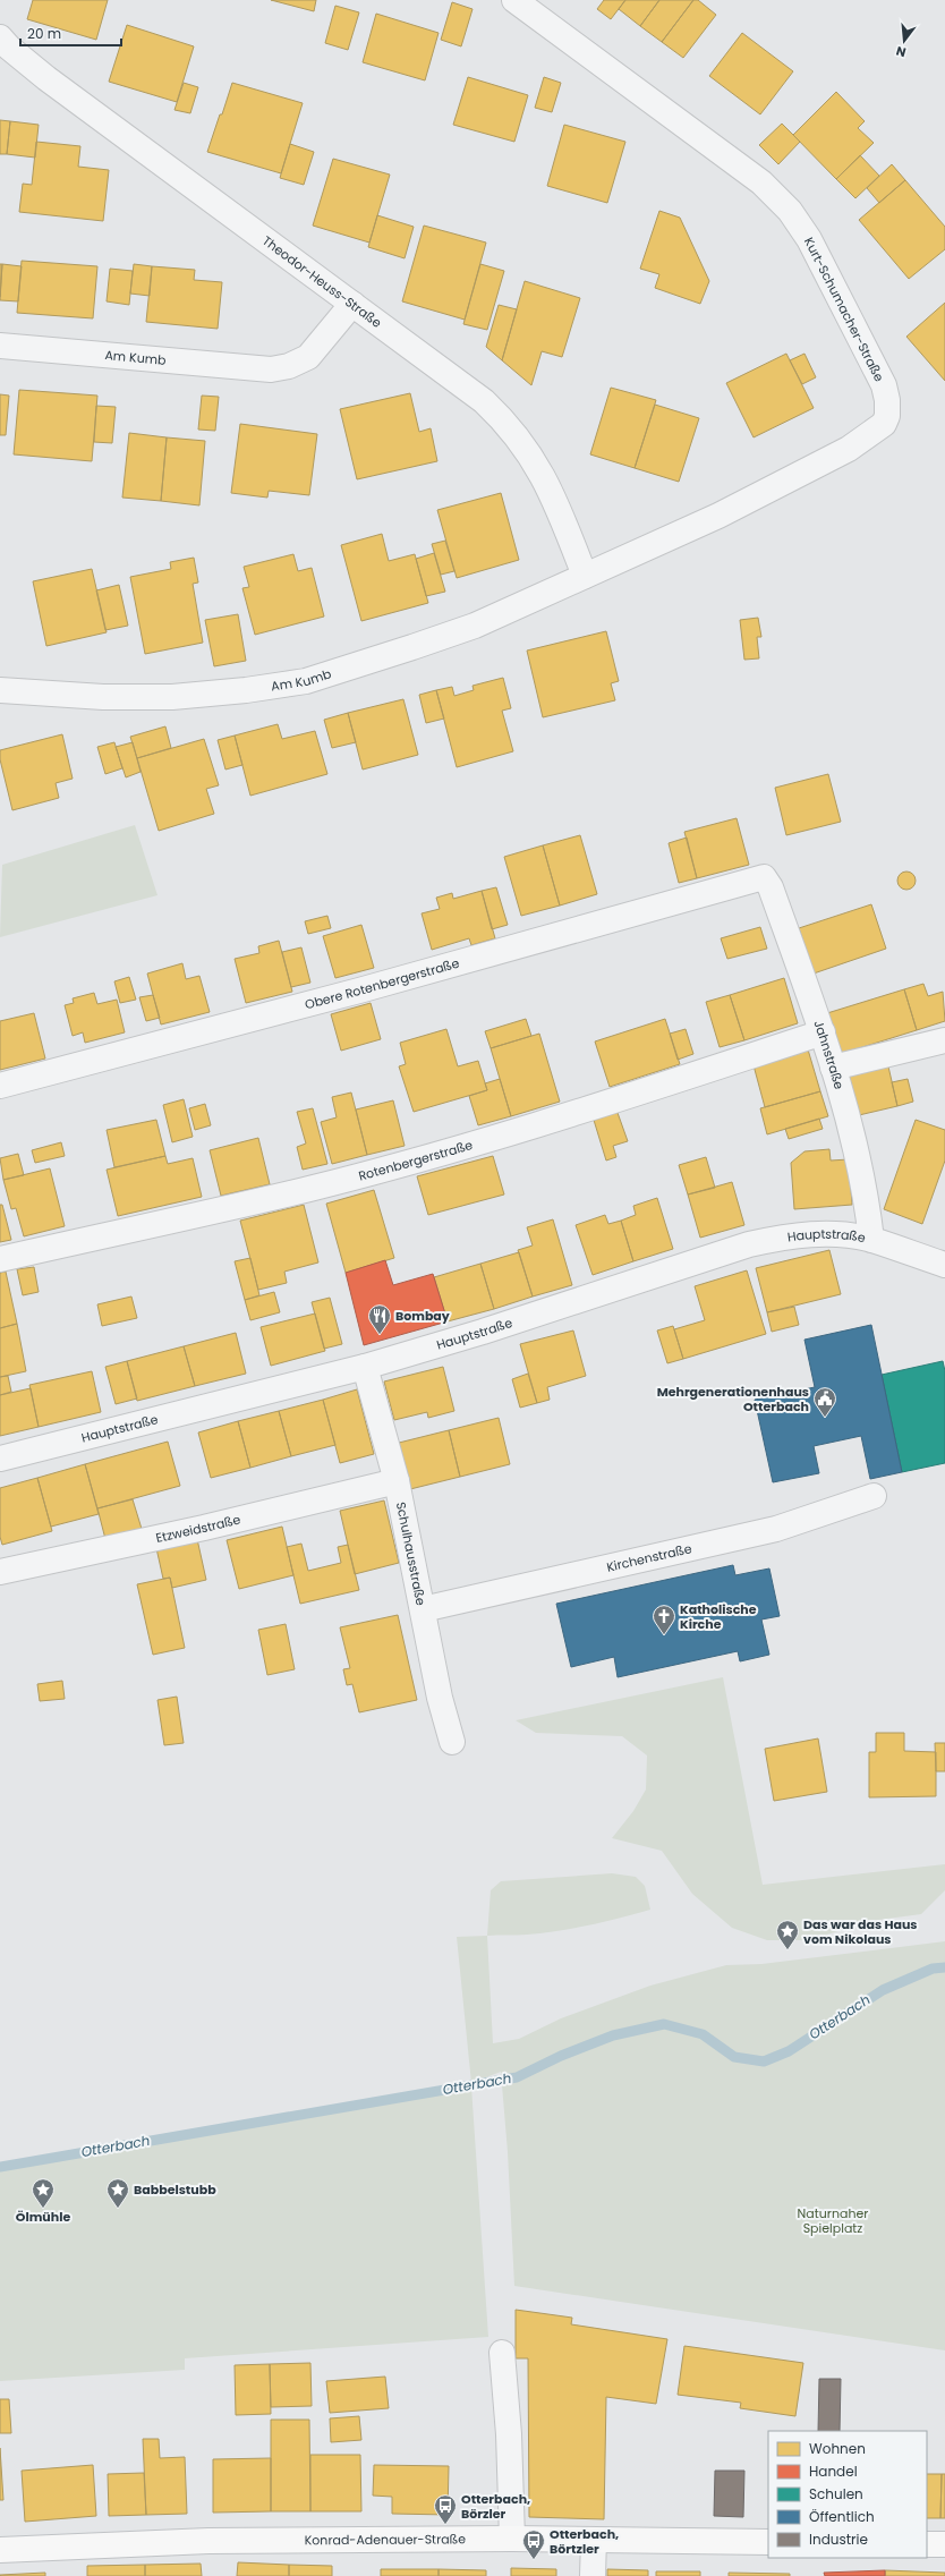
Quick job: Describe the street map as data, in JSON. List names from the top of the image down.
{
  "streets": {
    "main road": ["Konrad-Adenauer-Straße"],
    "street": [
      "Theodor-Heuss-Straße",
      "Kurt-Schumacher-Straße",
      "Am Kumb",
      "Obere Rotenbergerstraße",
      "Jahnstraße",
      "Rotenbergerstraße",
      "Hauptstraße",
      "Etzweidstraße",
      "Schulhausstraße",
      "Kirchenstraße"
    ]
  },
  "crossings": [
    ["Theodor-Heuss-Straße", "Kurt-Schumacher-Straße"],
    ["Theodor-Heuss-Straße", "Am Kumb"],
    ["Kurt-Schumacher-Straße", "Am Kumb"],
    ["Obere Rotenbergerstraße", "Jahnstraße"],
    ["Jahnstraße", "Rotenbergerstraße"],
    ["Jahnstraße", "Hauptstraße"],
    ["Hauptstraße", "Schulhausstraße"],
    ["Etzweidstraße", "Schulhausstraße"],
    ["Schulhausstraße", "Kirchenstraße"]
  ],
  "water": ["Otterbach"],
  "parks": ["Naturnaher Spielplatz"],
  "places": {
    "restaurant": ["Bombay"],
    "public building": ["Mehrgenerationenhaus Otterbach"],
    "church": ["Katholische Kirche"],
    "place": ["Das war das Haus vom Nikolaus", "Ölmühle", "Babbelstubb"],
    "bus stop": ["Otterbach, Börzler", "Otterbach, Börtzler"]
  },
  "legend": [
    "Wohnen",
    "Handel",
    "Schulen",
    "Öffentlich",
    "Industrie"
  ],
  "scale_bar": "20 m",
  "north": "bottom"
}
